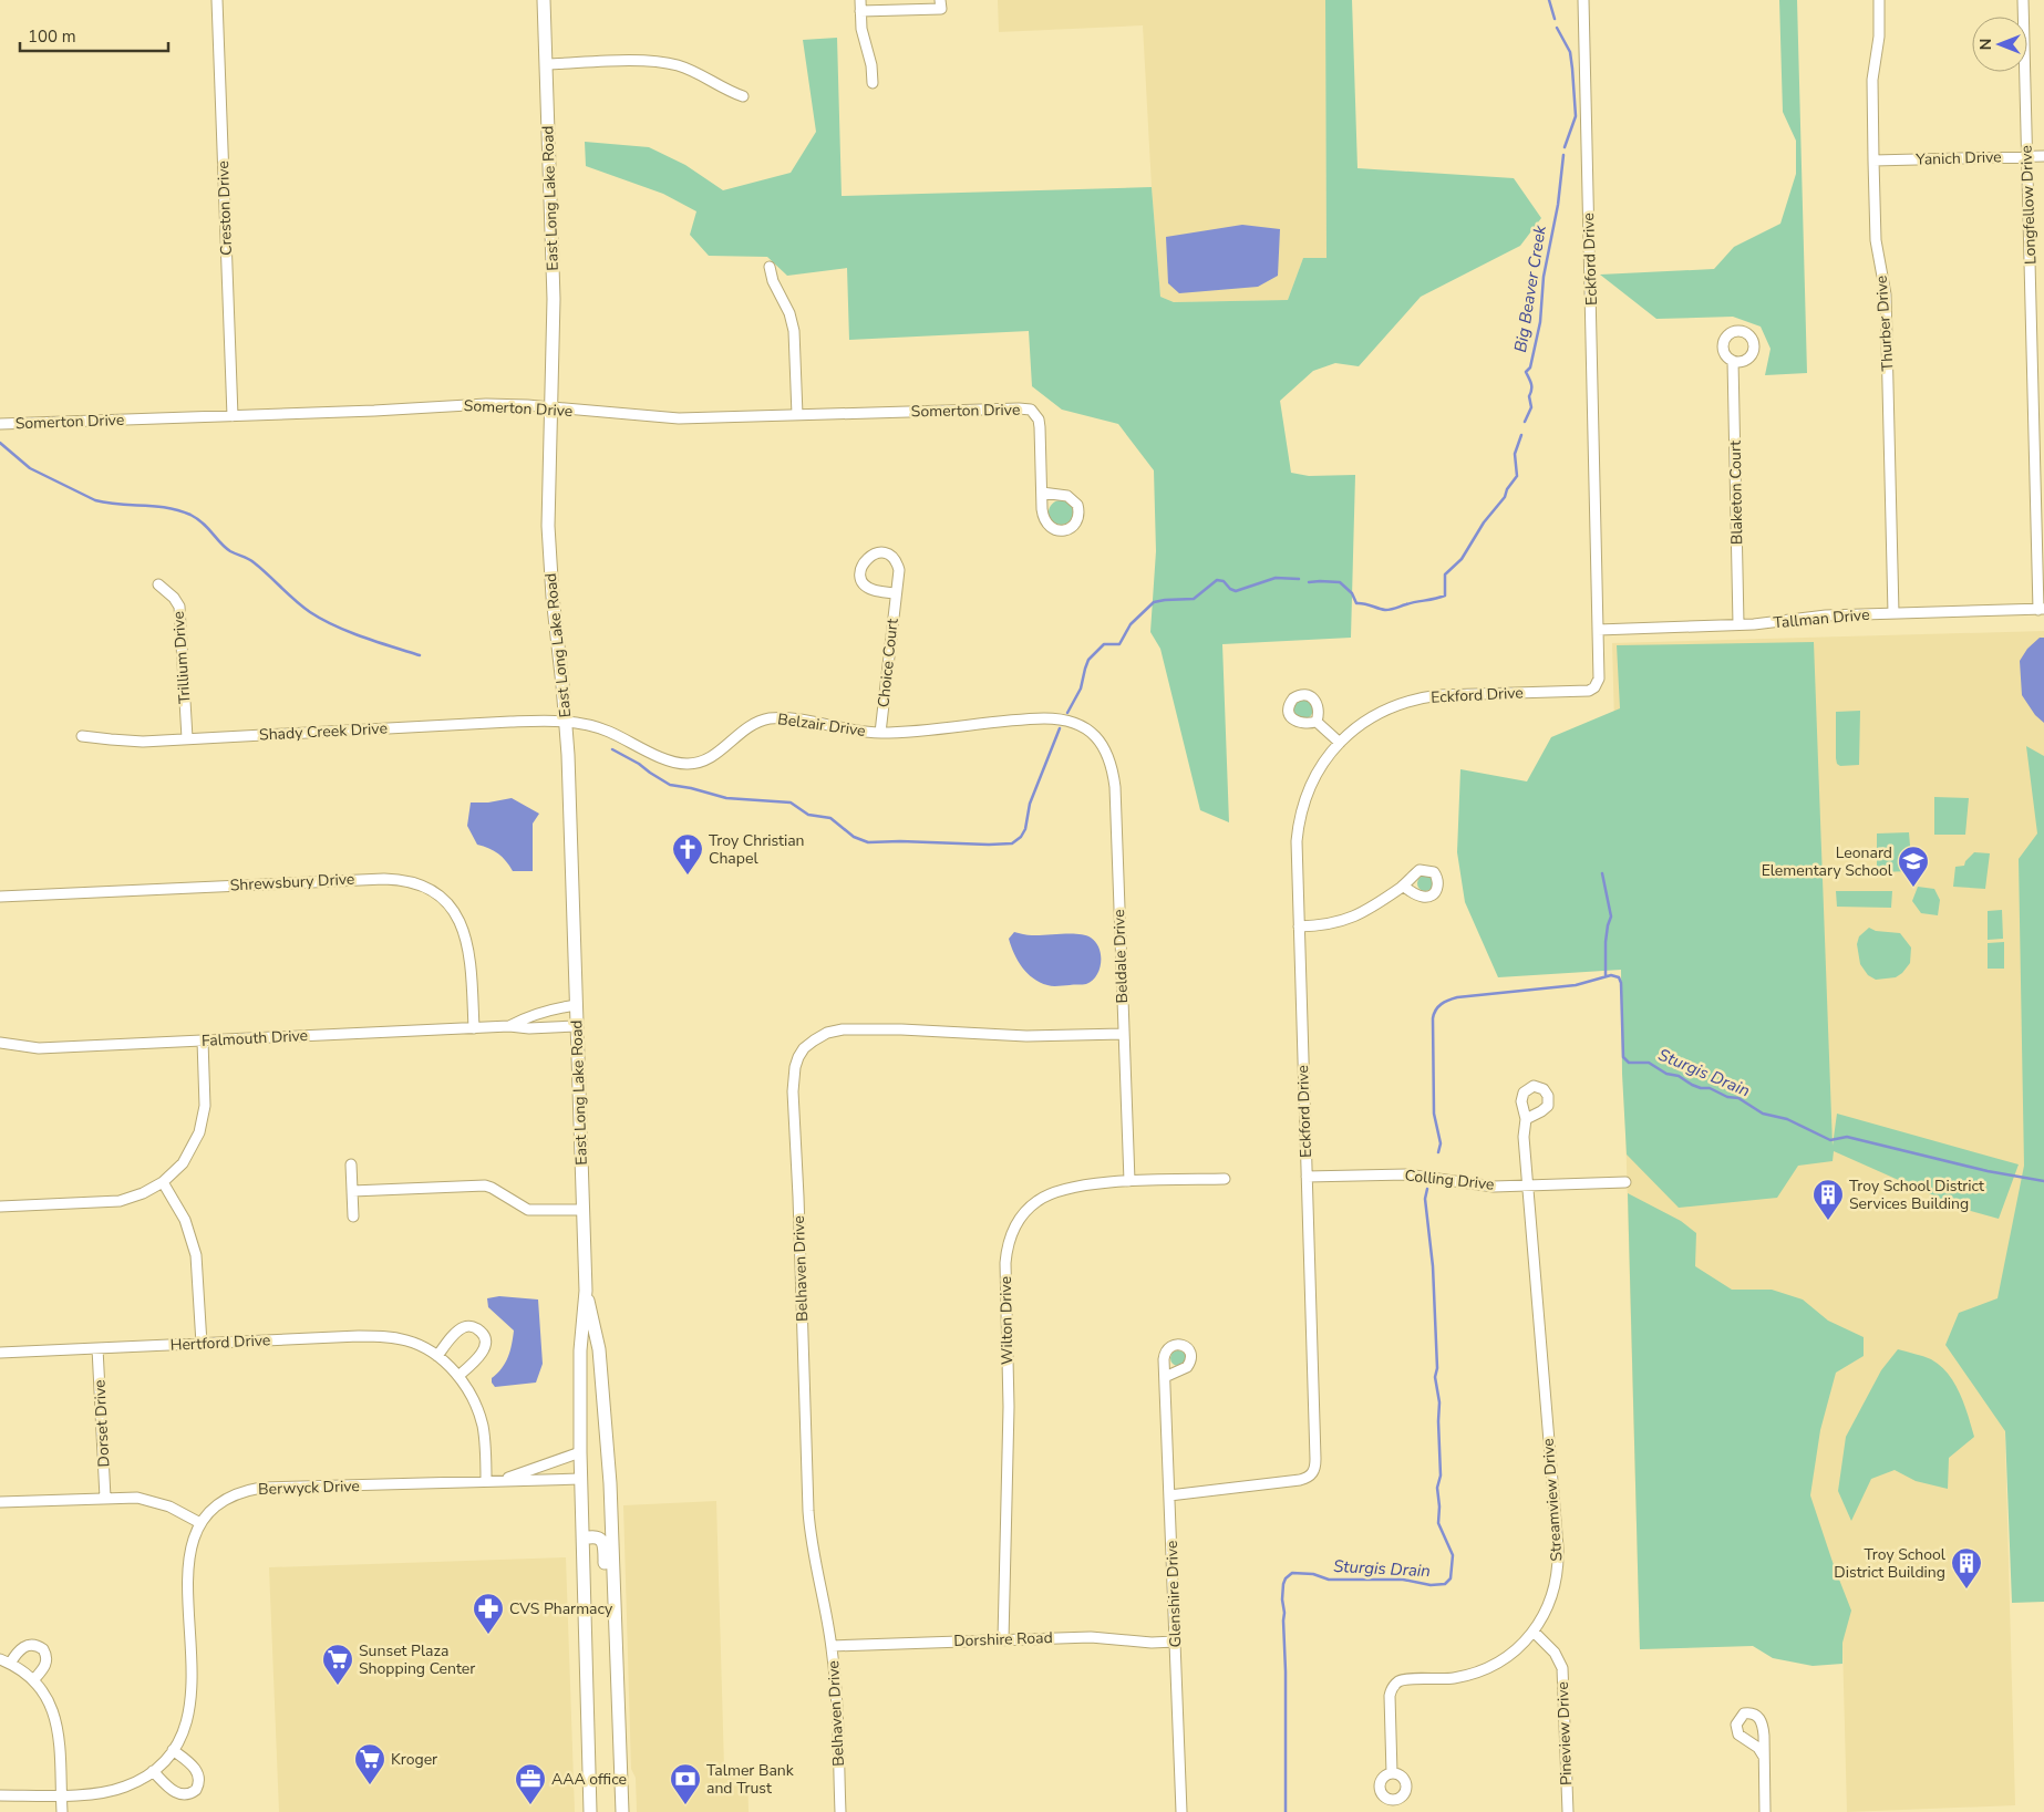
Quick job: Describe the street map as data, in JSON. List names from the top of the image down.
{
  "streets": {
    "main road": ["East Long Lake Road"],
    "street": [
      "Yanich Drive",
      "Longfellow Drive",
      "Creston Drive",
      "Eckford Drive",
      "Thurber Drive",
      "Somerton Drive",
      "Blaketon Court",
      "Tallman Drive",
      "Trillium Drive",
      "Choice Court",
      "Belzair Drive",
      "Shady Creek Drive",
      "Shrewsbury Drive",
      "Beldale Drive",
      "Falmouth Drive",
      "Colling Drive",
      "Belhaven Drive",
      "Wilton Drive",
      "Hertford Drive",
      "Dorset Drive",
      "Berwyck Drive",
      "Streamview Drive",
      "Glenshire Drive",
      "Dorshire Road",
      "Pineview Drive"
    ]
  },
  "crossings": [
    ["Yanich Drive", "Longfellow Drive"],
    ["Yanich Drive", "Thurber Drive"],
    ["East Long Lake Road", "Somerton Drive"],
    ["East Long Lake Road", "Belzair Drive"],
    ["East Long Lake Road", "Shady Creek Drive"],
    ["East Long Lake Road", "Falmouth Drive"],
    ["East Long Lake Road", "Berwyck Drive"],
    ["Longfellow Drive", "Tallman Drive"],
    ["Creston Drive", "Somerton Drive"],
    ["Eckford Drive", "Tallman Drive"],
    ["Eckford Drive", "Colling Drive"],
    ["Eckford Drive", "Glenshire Drive"],
    ["Thurber Drive", "Tallman Drive"],
    ["Blaketon Court", "Tallman Drive"],
    ["Trillium Drive", "Shady Creek Drive"],
    ["Choice Court", "Belzair Drive"],
    ["Belzair Drive", "Shady Creek Drive"],
    ["Belzair Drive", "Beldale Drive"],
    ["Shrewsbury Drive", "Falmouth Drive"],
    ["Beldale Drive", "Belhaven Drive"],
    ["Beldale Drive", "Wilton Drive"],
    ["Colling Drive", "Streamview Drive"],
    ["Belhaven Drive", "Dorshire Road"],
    ["Wilton Drive", "Dorshire Road"],
    ["Hertford Drive", "Dorset Drive"],
    ["Hertford Drive", "Berwyck Drive"],
    ["Streamview Drive", "Pineview Drive"],
    ["Glenshire Drive", "Dorshire Road"]
  ],
  "water": ["Big Beaver Creek", "Sturgis Drain"],
  "places": {
    "church": ["Troy Christian Chapel"],
    "school or university": ["Leonard Elementary School"],
    "building": ["Troy School District Services Building", "Troy School District Building"],
    "pharmacy": ["CVS Pharmacy"],
    "supermarket": ["Sunset Plaza Shopping Center", "Kroger"],
    "office": ["AAA office"],
    "bank": ["Talmer Bank and Trust"]
  },
  "scale_bar": "100 m",
  "north": "left"
}
